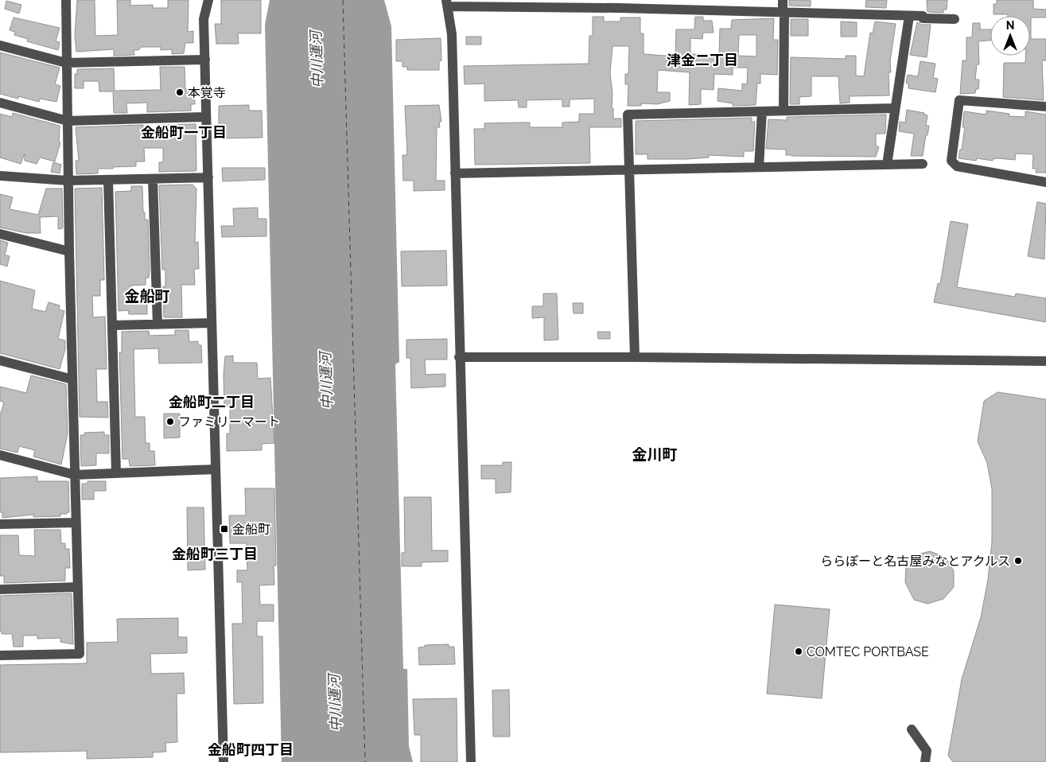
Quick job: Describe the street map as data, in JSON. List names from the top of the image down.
{
  "districts": [
    "津金二丁目",
    "金船町一丁目",
    "金船町",
    "金船町二丁目",
    "金川町",
    "金船町三丁目",
    "金船町四丁目"
  ],
  "water": ["中川運河"],
  "places": {
    "other": [
      "本覚寺",
      "ファミリーマート",
      "ららぽーと名古屋みなとアクルス",
      "COMTEC PORTBASE"
    ],
    "transit": ["金船町"]
  },
  "north": "top"
}
